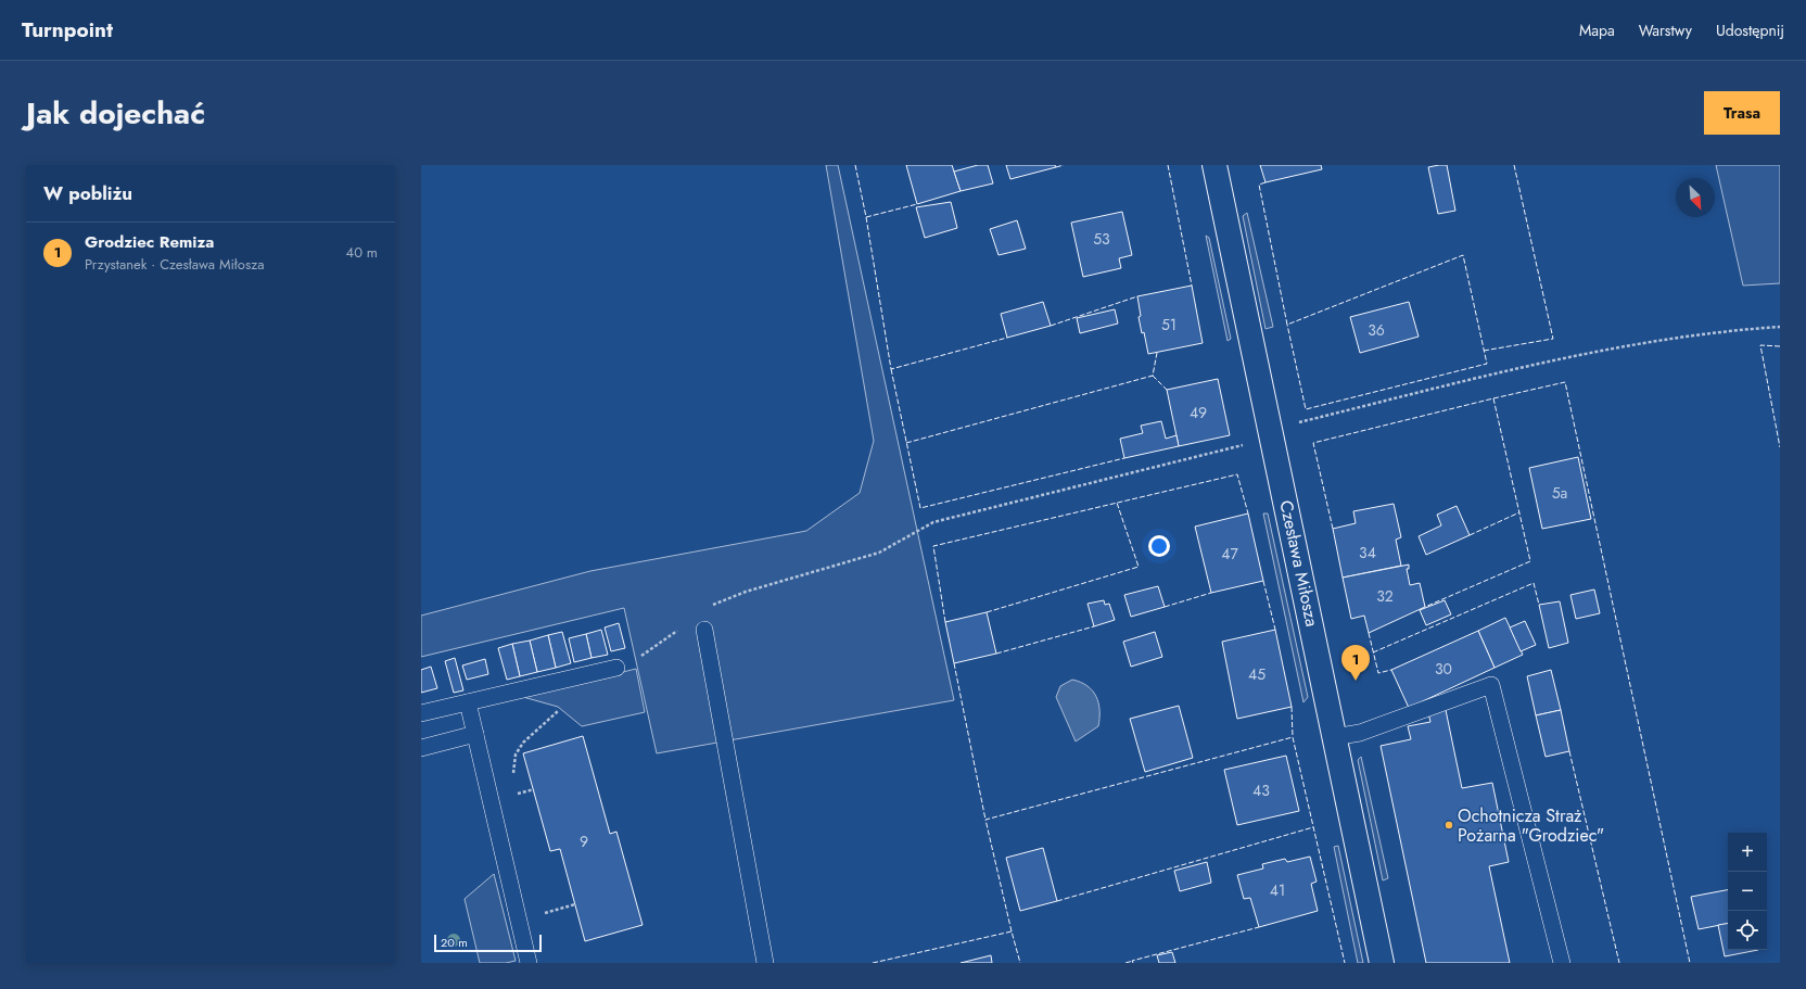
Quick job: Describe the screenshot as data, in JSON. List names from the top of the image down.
{
  "streets": {
    "street": ["Czesława Miłosza"]
  },
  "places": ["Ochotnicza Straż Pożarna \"Grodziec\""],
  "house_numbers": [
    "53",
    "51",
    "36",
    "49",
    "5a",
    "34",
    "47",
    "32",
    "30",
    "45",
    "43",
    "9",
    "41"
  ],
  "scale_bar": "20 m",
  "north": "bottom right",
  "page": {
    "header": "Turnpoint",
    "nav": ["Mapa", "Warstwy", "Udostępnij"],
    "title": "Jak dojechać",
    "buttons": "Trasa",
    "heading": "W pobliżu",
    "list": [
      {
        "mark": "1",
        "name": "Grodziec Remiza",
        "note": "Przystanek · Czesława Miłosza",
        "value": "40 m"
      }
    ],
    "pins": "1",
    "map_buttons": ["+", "−"],
    "scale": "20 m"
  }
}
